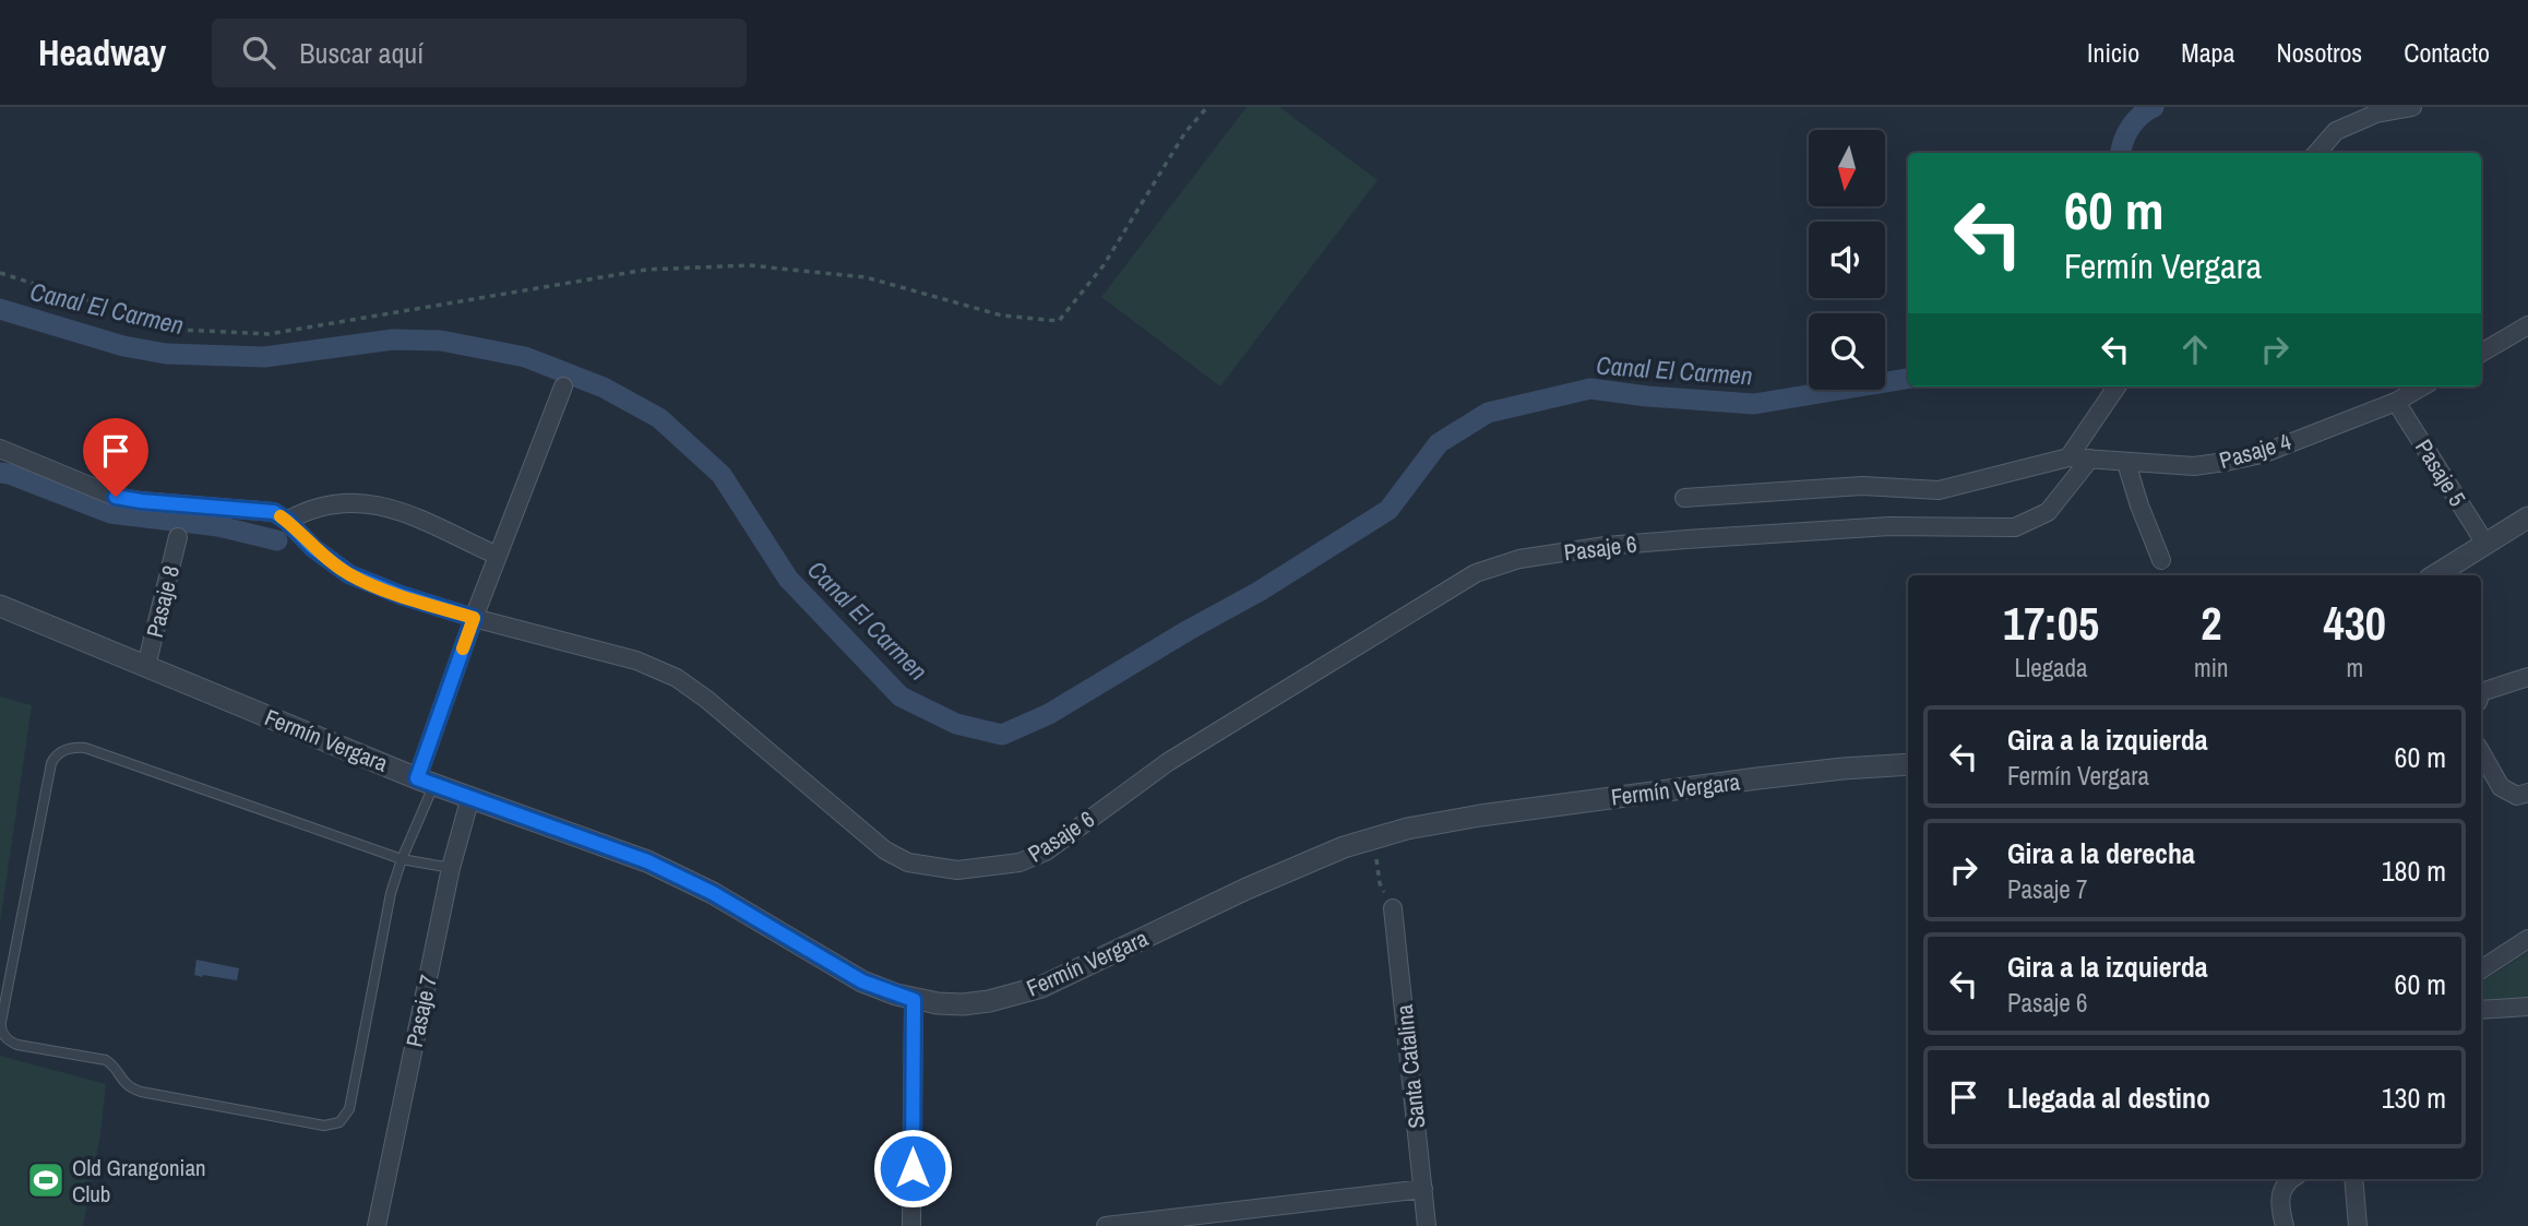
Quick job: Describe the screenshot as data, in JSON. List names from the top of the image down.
{
  "streets": {
    "street": [
      "Pasaje 4",
      "Pasaje 5",
      "Pasaje 6",
      "Pasaje 8",
      "Fermín Vergara",
      "Pasaje 7",
      "Santa Catalina"
    ]
  },
  "crossings": [
    ["Pasaje 4", "Pasaje 5"],
    ["Pasaje 4", "Pasaje 6"],
    ["Pasaje 8", "Fermín Vergara"],
    ["Fermín Vergara", "Pasaje 7"]
  ],
  "water": ["Canal El Carmen"],
  "places": {
    "sports": ["Old Grangonian Club"]
  },
  "north": "bottom",
  "page": {
    "header": "Headway",
    "search": "Buscar aquí",
    "nav": [
      "Inicio",
      "Mapa",
      "Nosotros",
      "Contacto"
    ],
    "turn": ["60 m", "Fermín Vergara"],
    "eta": [
      "17:05",
      "Llegada",
      "2",
      "min",
      "430",
      "m"
    ],
    "list": [
      {
        "name": "Gira a la izquierda",
        "note": "Fermín Vergara",
        "value": "60 m"
      },
      {
        "name": "Gira a la derecha",
        "note": "Pasaje 7",
        "value": "180 m"
      },
      {
        "name": "Gira a la izquierda",
        "note": "Pasaje 6",
        "value": "60 m"
      },
      {
        "name": "Llegada al destino",
        "value": "130 m"
      }
    ]
  }
}
